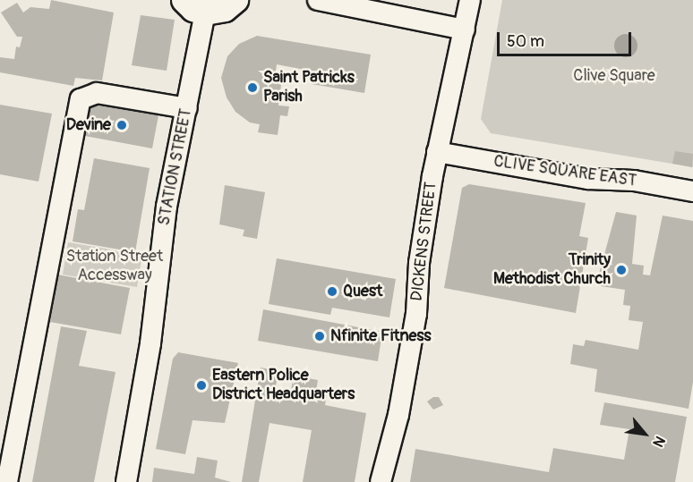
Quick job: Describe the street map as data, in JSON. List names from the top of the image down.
{
  "streets": {
    "street": ["STATION STREET", "CLIVE SQUARE EAST", "DICKENS STREET"]
  },
  "crossings": [
    ["CLIVE SQUARE EAST", "DICKENS STREET"]
  ],
  "parks": ["Clive Square", "Station Street Accessway"],
  "places": [
    "Saint Patricks Parish",
    "Devine",
    "Trinity Methodist Church",
    "Quest",
    "Nfinite Fitness",
    "Eastern Police District Headquarters"
  ],
  "scale_bar": "50 m",
  "north": "bottom right"
}
